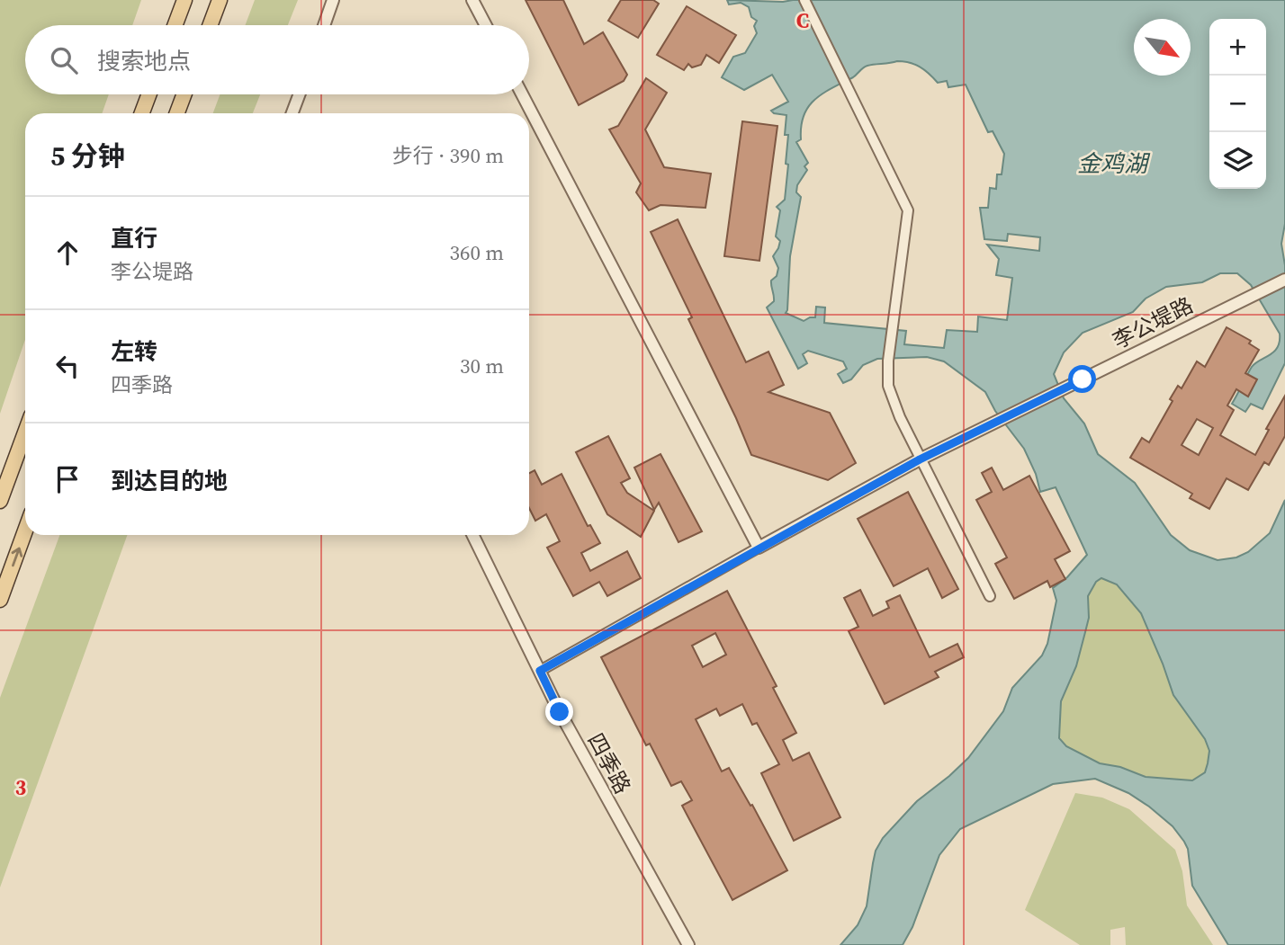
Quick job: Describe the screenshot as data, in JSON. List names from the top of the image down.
{
  "streets": {
    "street": ["李公堤路", "四季路"]
  },
  "crossings": [
    ["李公堤路", "四季路"]
  ],
  "water": ["金鸡湖"],
  "north": "bottom right",
  "page": {
    "map_buttons": ["+", "−"],
    "search": "搜索地点",
    "heading": ["5 分钟", "步行 · 390 m"],
    "list": [
      ["直行", "李公堤路", "360 m"],
      ["左转", "四季路", "30 m"],
      "到达目的地"
    ]
  },
  "grid": {
    "columns": ["C"],
    "rows": ["3"]
  }
}
